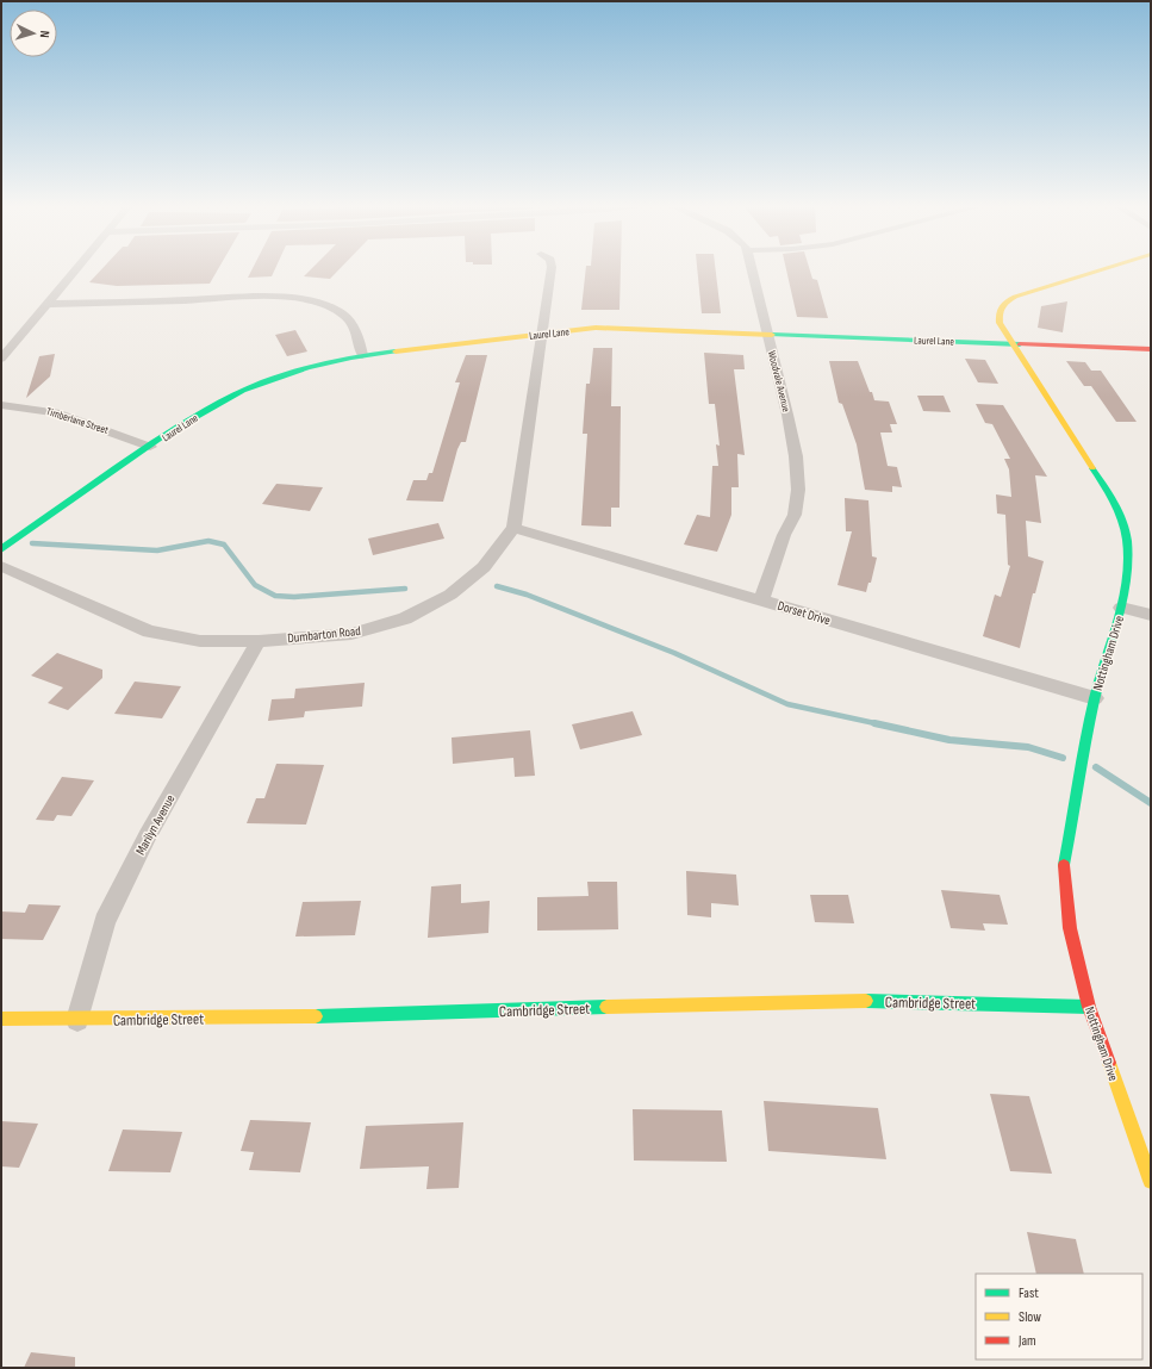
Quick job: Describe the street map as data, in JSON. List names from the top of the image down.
{
  "streets": {
    "street": [
      "Laurel Lane",
      "Woodvale Avenue",
      "Timberlane Street",
      "Dorset Drive",
      "Dumbarton Road",
      "Nottingham Drive",
      "Marilyn Avenue",
      "Cambridge Street"
    ]
  },
  "crossings": [
    ["Laurel Lane", "Woodvale Avenue"],
    ["Laurel Lane", "Timberlane Street"],
    ["Laurel Lane", "Dumbarton Road"],
    ["Laurel Lane", "Nottingham Drive"],
    ["Woodvale Avenue", "Dorset Drive"],
    ["Dorset Drive", "Dumbarton Road"],
    ["Dorset Drive", "Nottingham Drive"],
    ["Dumbarton Road", "Marilyn Avenue"],
    ["Nottingham Drive", "Cambridge Street"],
    ["Marilyn Avenue", "Cambridge Street"]
  ],
  "legend": ["Fast", "Slow", "Jam"],
  "north": "right"
}
